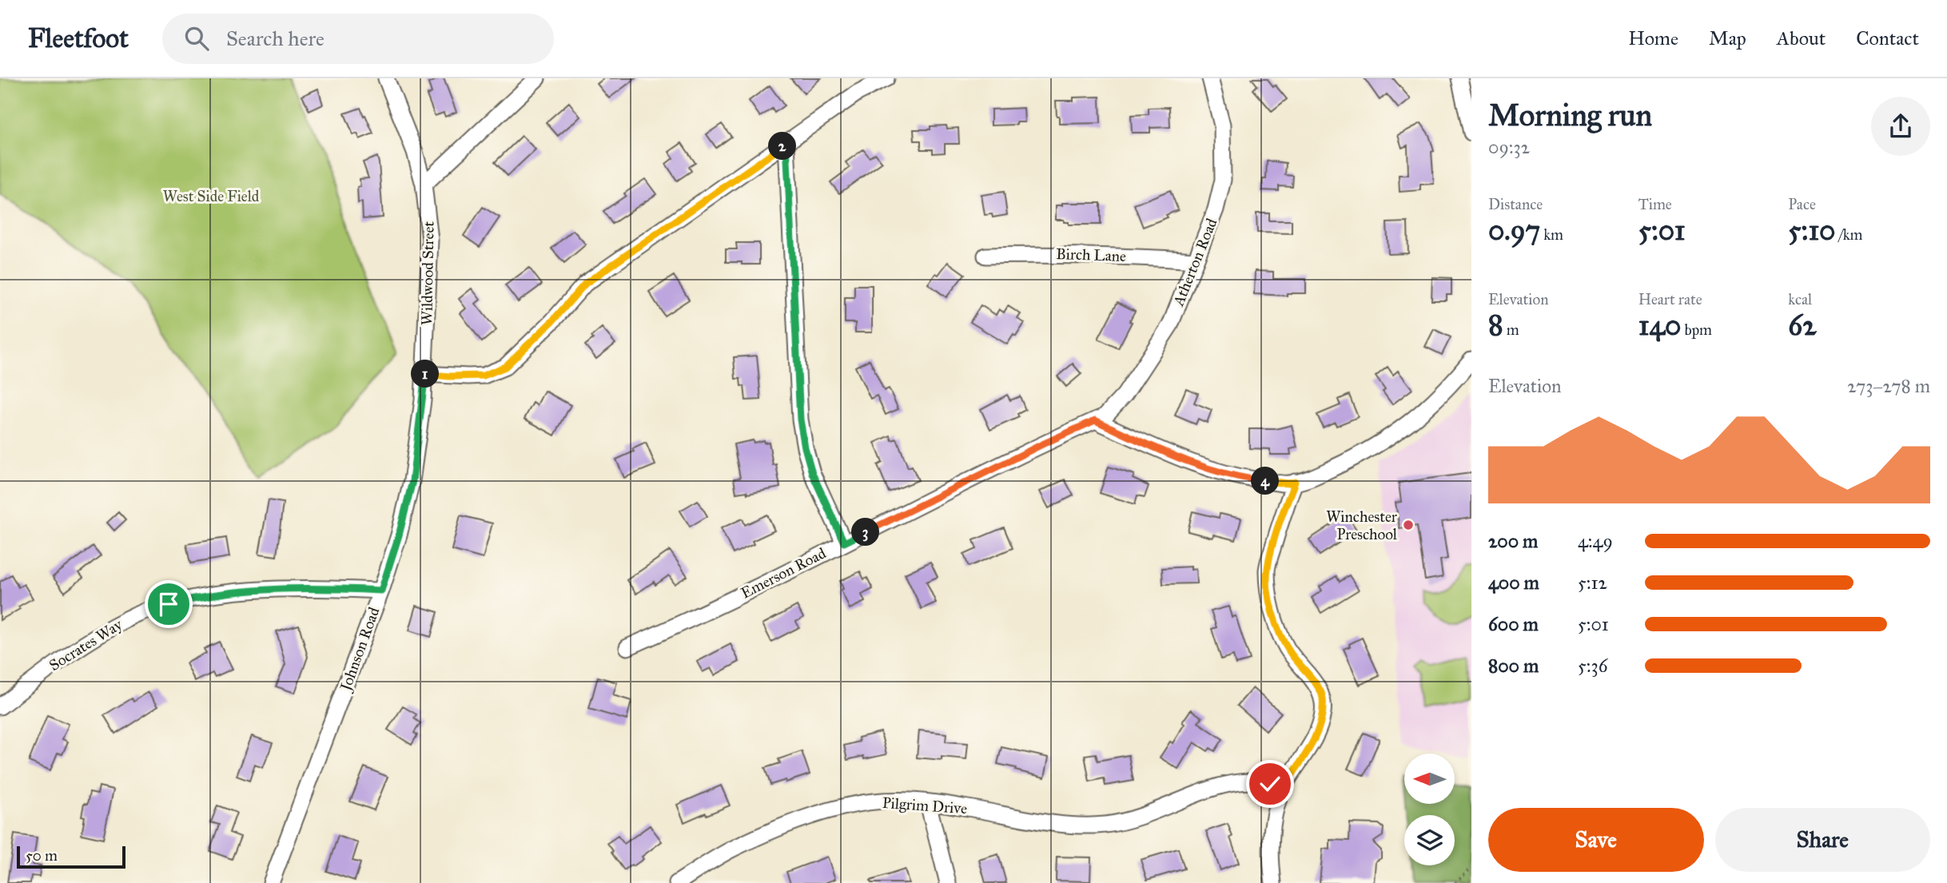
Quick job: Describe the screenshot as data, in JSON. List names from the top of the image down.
{
  "streets": {
    "street": [
      "Birch Lane",
      "Atherton Road",
      "Wildwood Street",
      "Emerson Road",
      "Socrates Way",
      "Johnson Road",
      "Pilgrim Drive"
    ]
  },
  "crossings": [
    ["Birch Lane", "Atherton Road"],
    ["Atherton Road", "Emerson Road"],
    ["Wildwood Street", "Johnson Road"],
    ["Socrates Way", "Johnson Road"]
  ],
  "parks": ["West Side Field"],
  "places": ["Winchester Preschool"],
  "scale_bar": "50 m",
  "north": "left",
  "page": {
    "header": "Fleetfoot",
    "search": "Search here",
    "nav": [
      "Home",
      "Map",
      "About",
      "Contact"
    ],
    "heading": ["Morning run", "09:32"],
    "pins": [
      "2",
      "1",
      "4",
      "3"
    ],
    "stats": [
      ["Distance", "0.97 km"],
      ["Time", "5:01"],
      ["Pace", "5:10 /km"],
      ["Elevation", "8 m"],
      ["Heart rate", "140 bpm"],
      ["kcal", "62"]
    ],
    "chart": ["Elevation", "273–278 m"],
    "list": [
      {
        "name": "200 m",
        "note": "4:49"
      },
      {
        "name": "400 m",
        "note": "5:12"
      },
      {
        "name": "600 m",
        "note": "5:01"
      },
      {
        "name": "800 m",
        "note": "5:36"
      }
    ],
    "buttons": ["Save", "Share"],
    "scale": "50 m"
  }
}
